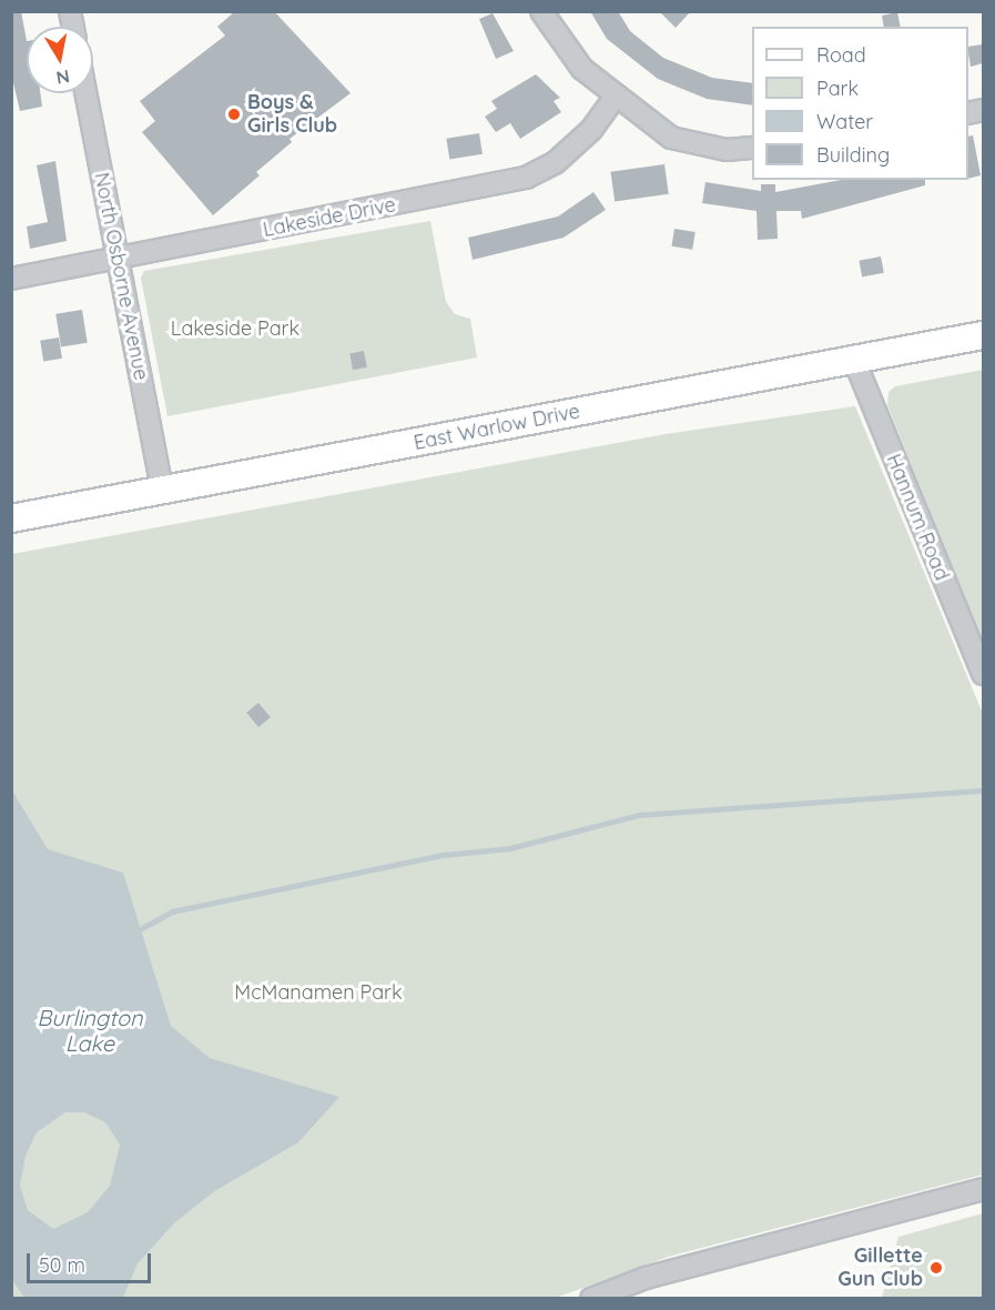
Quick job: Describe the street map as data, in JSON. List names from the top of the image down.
{
  "streets": {
    "street": [
      "Lakeside Drive",
      "North Osborne Avenue",
      "East Warlow Drive",
      "Hannum Road"
    ]
  },
  "crossings": [
    ["Lakeside Drive", "North Osborne Avenue"],
    ["North Osborne Avenue", "East Warlow Drive"],
    ["East Warlow Drive", "Hannum Road"]
  ],
  "water": ["Burlington Lake"],
  "parks": ["Lakeside Park", "McManamen Park"],
  "places": ["Boys & Girls Club", "Gillette Gun Club"],
  "legend": [
    "Road",
    "Park",
    "Water",
    "Building"
  ],
  "scale_bar": "50 m",
  "north": "bottom"
}
